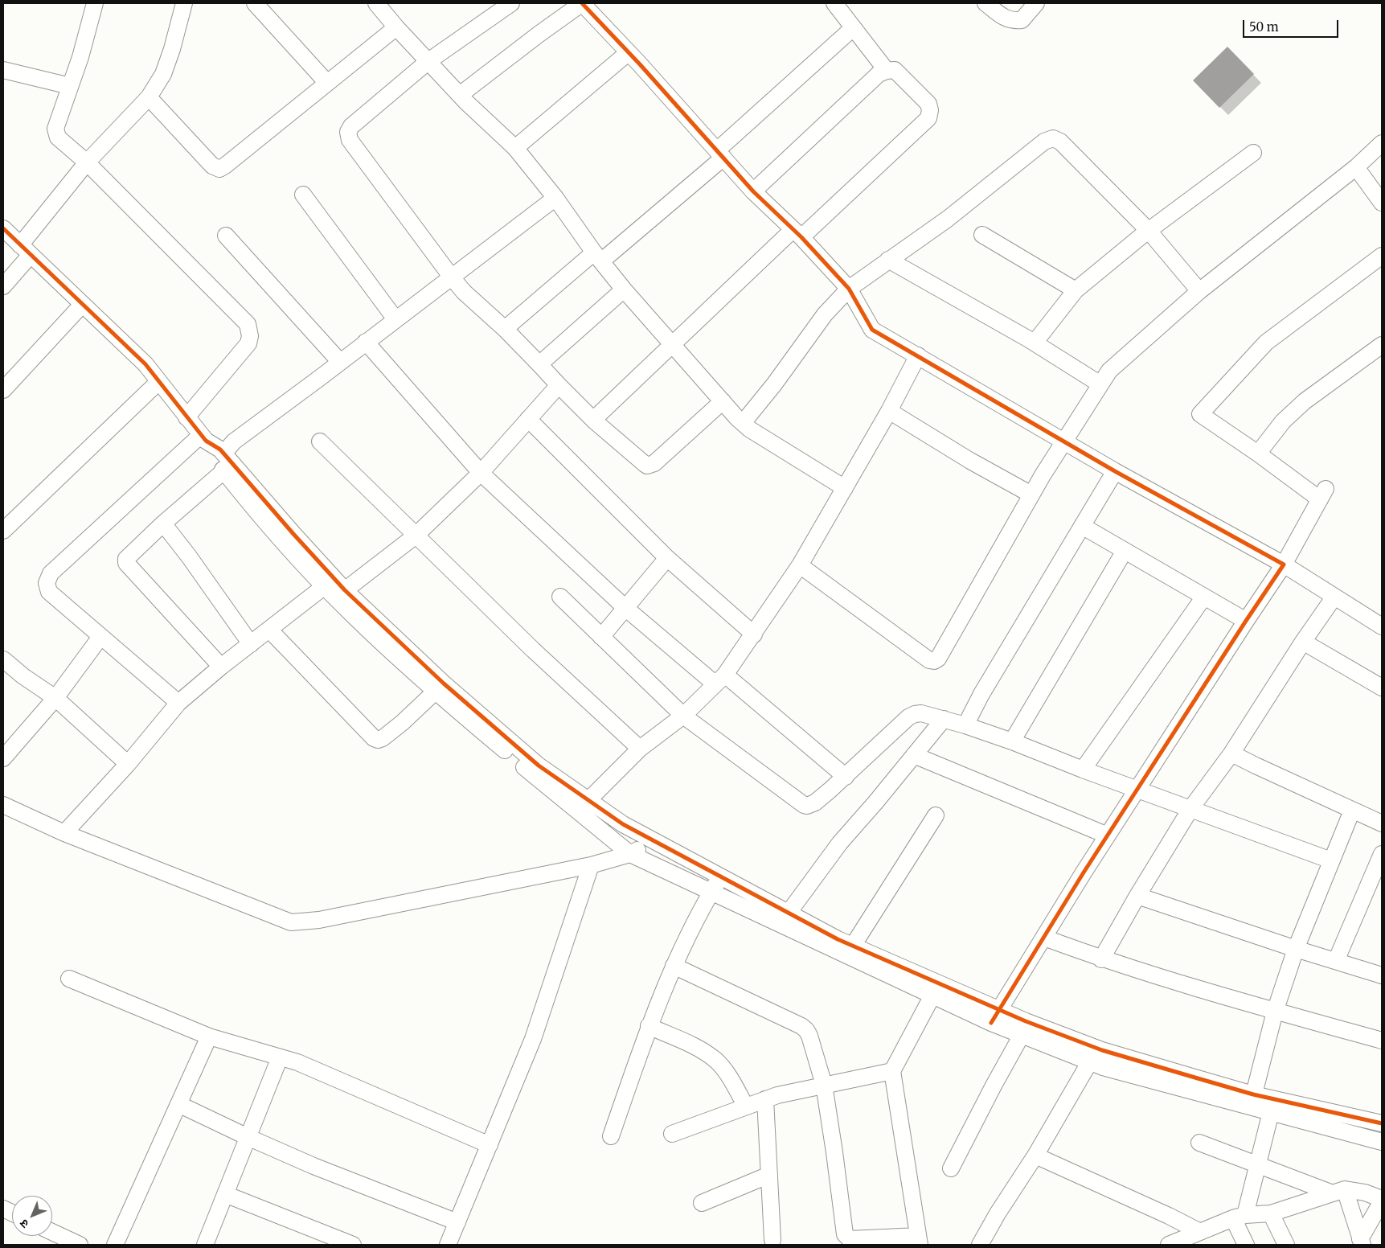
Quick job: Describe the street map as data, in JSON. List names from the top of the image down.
{
  "scale_bar": "50 m",
  "north": "bottom left"
}
